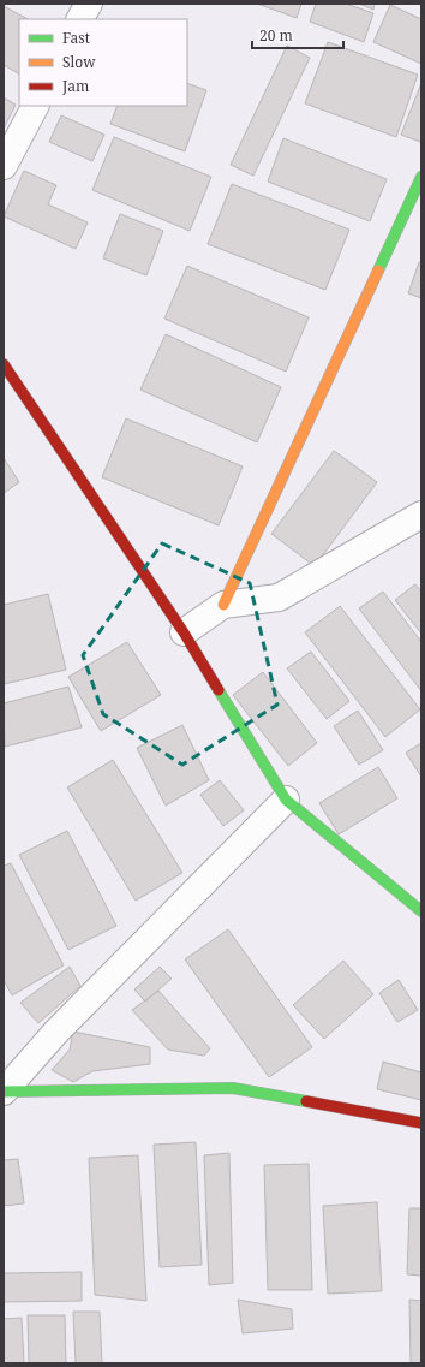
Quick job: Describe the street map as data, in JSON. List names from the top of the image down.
{
  "legend": ["Fast", "Slow", "Jam"],
  "scale_bar": "20 m"
}
